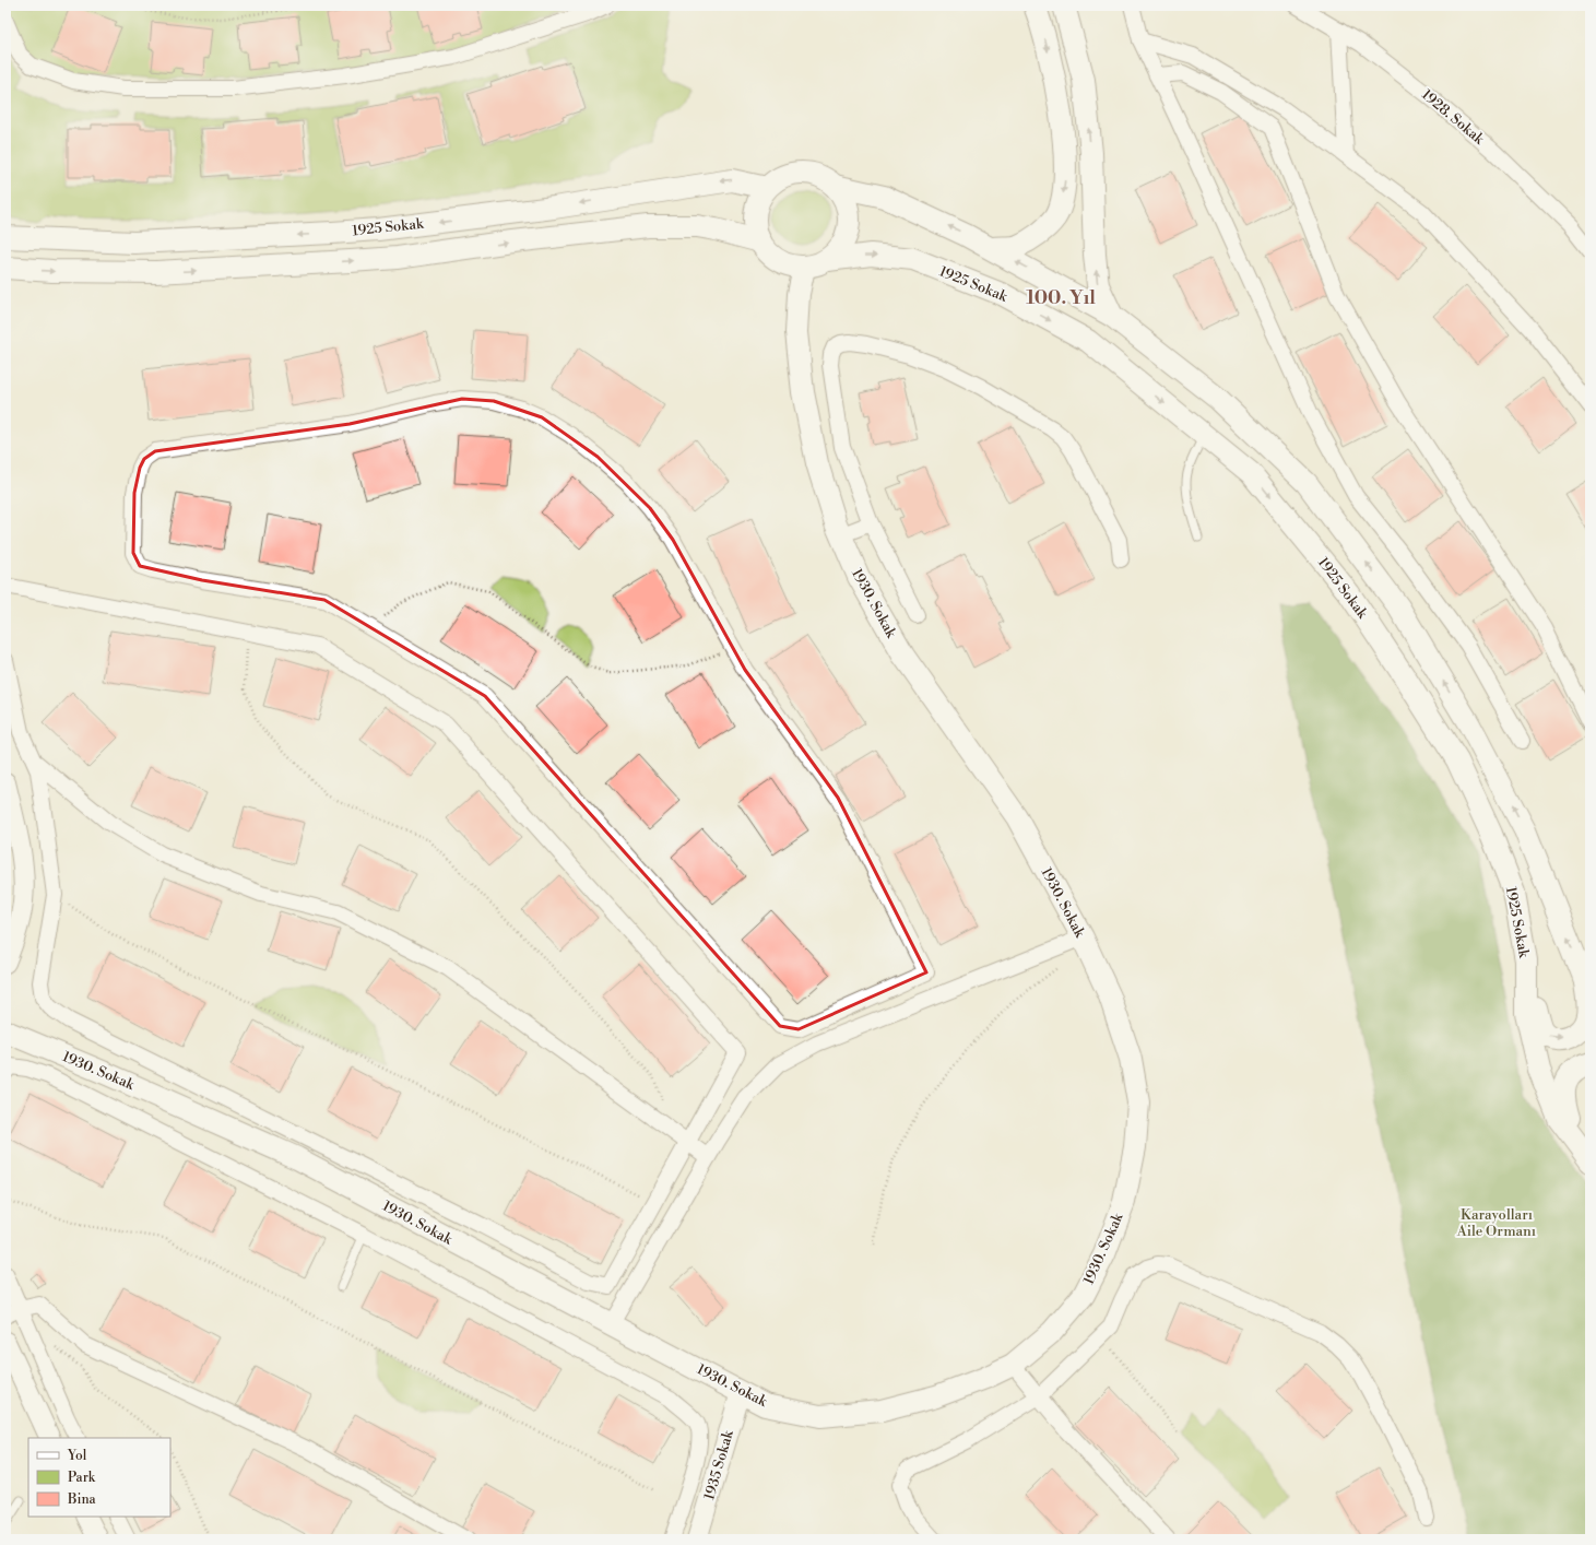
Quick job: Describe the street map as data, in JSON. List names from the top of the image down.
{
  "streets": {
    "main road": ["1925 Sokak", "1930. Sokak"],
    "street": ["1928. Sokak", "1935 Sokak"]
  },
  "crossings": [
    ["1925 Sokak", "1930. Sokak"],
    ["1930. Sokak", "1935 Sokak"]
  ],
  "districts": ["100. Yıl"],
  "parks": ["Karayolları Aile Ormanı"],
  "legend": ["Yol", "Park", "Bina"]
}
